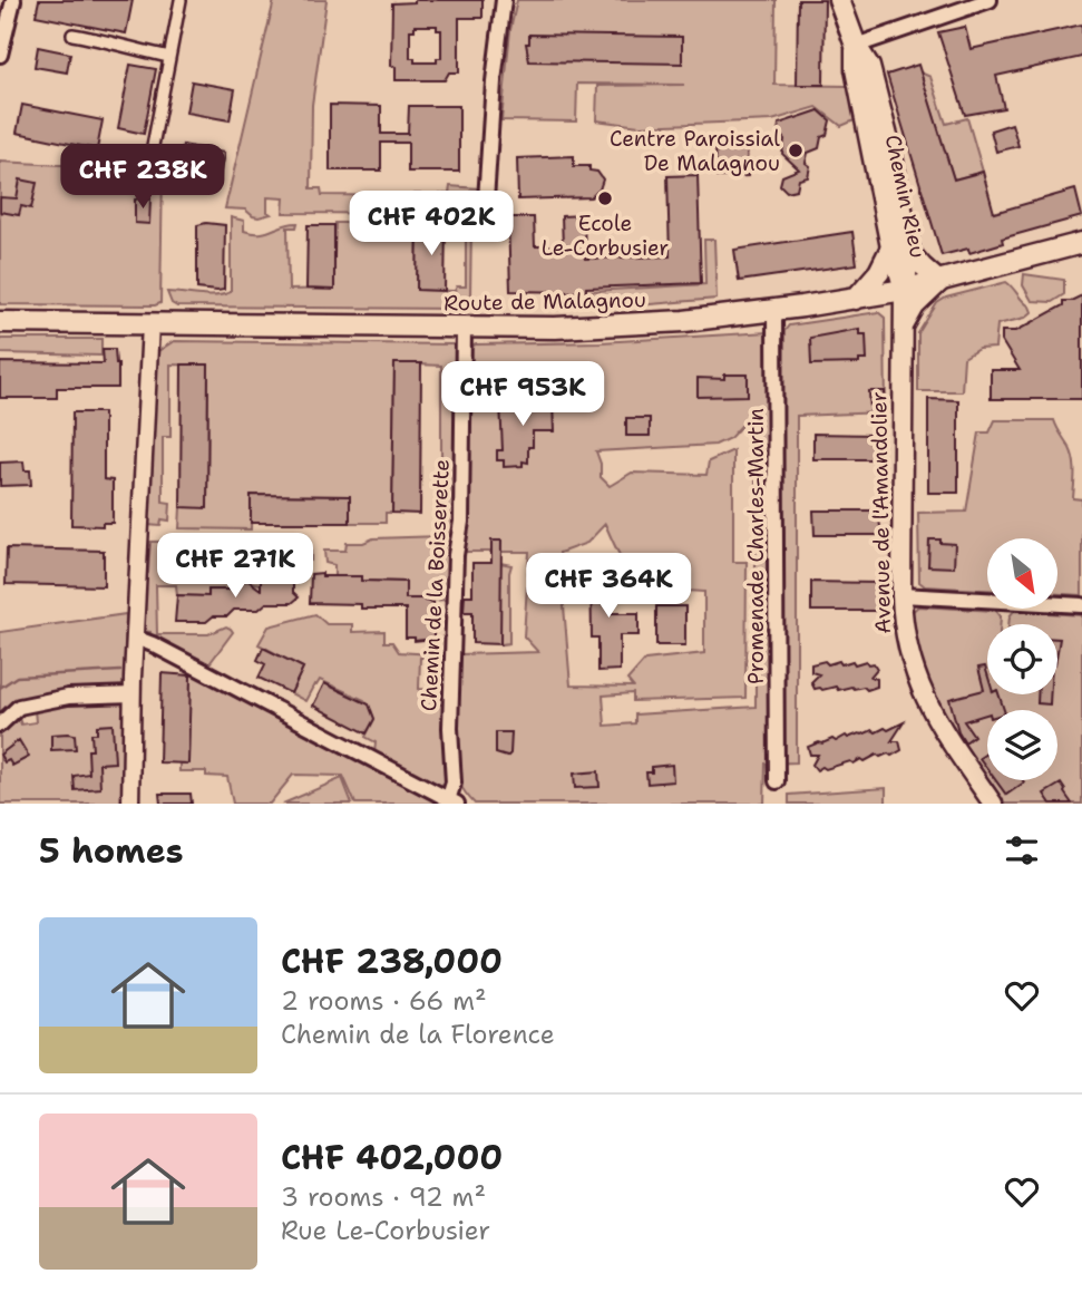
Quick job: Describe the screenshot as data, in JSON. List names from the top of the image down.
{
  "streets": {
    "main road": ["Chemin Rieu", "Route de Malagnou", "Avenue de l'Amandolier"],
    "street": ["Promenade Charles-Martin", "Chemin de la Boisserette"]
  },
  "crossings": [
    ["Chemin Rieu", "Route de Malagnou"],
    ["Chemin Rieu", "Avenue de l'Amandolier"],
    ["Route de Malagnou", "Avenue de l'Amandolier"],
    ["Route de Malagnou", "Promenade Charles-Martin"],
    ["Route de Malagnou", "Chemin de la Boisserette"]
  ],
  "places": ["Centre Paroissial De Malagnou", "Ecole Le-Corbusier"],
  "north": "bottom right",
  "page": {
    "price": [
      "CHF 238K",
      "CHF 402K",
      "CHF 953K",
      "CHF 271K",
      "CHF 364K"
    ],
    "heading": "5 homes",
    "list": [
      {
        "name": "CHF 238,000",
        "note": "2 rooms · 66 m² · Chemin de la Florence"
      },
      {
        "name": "CHF 402,000",
        "note": "3 rooms · 92 m² · Rue Le-Corbusier"
      }
    ]
  }
}
